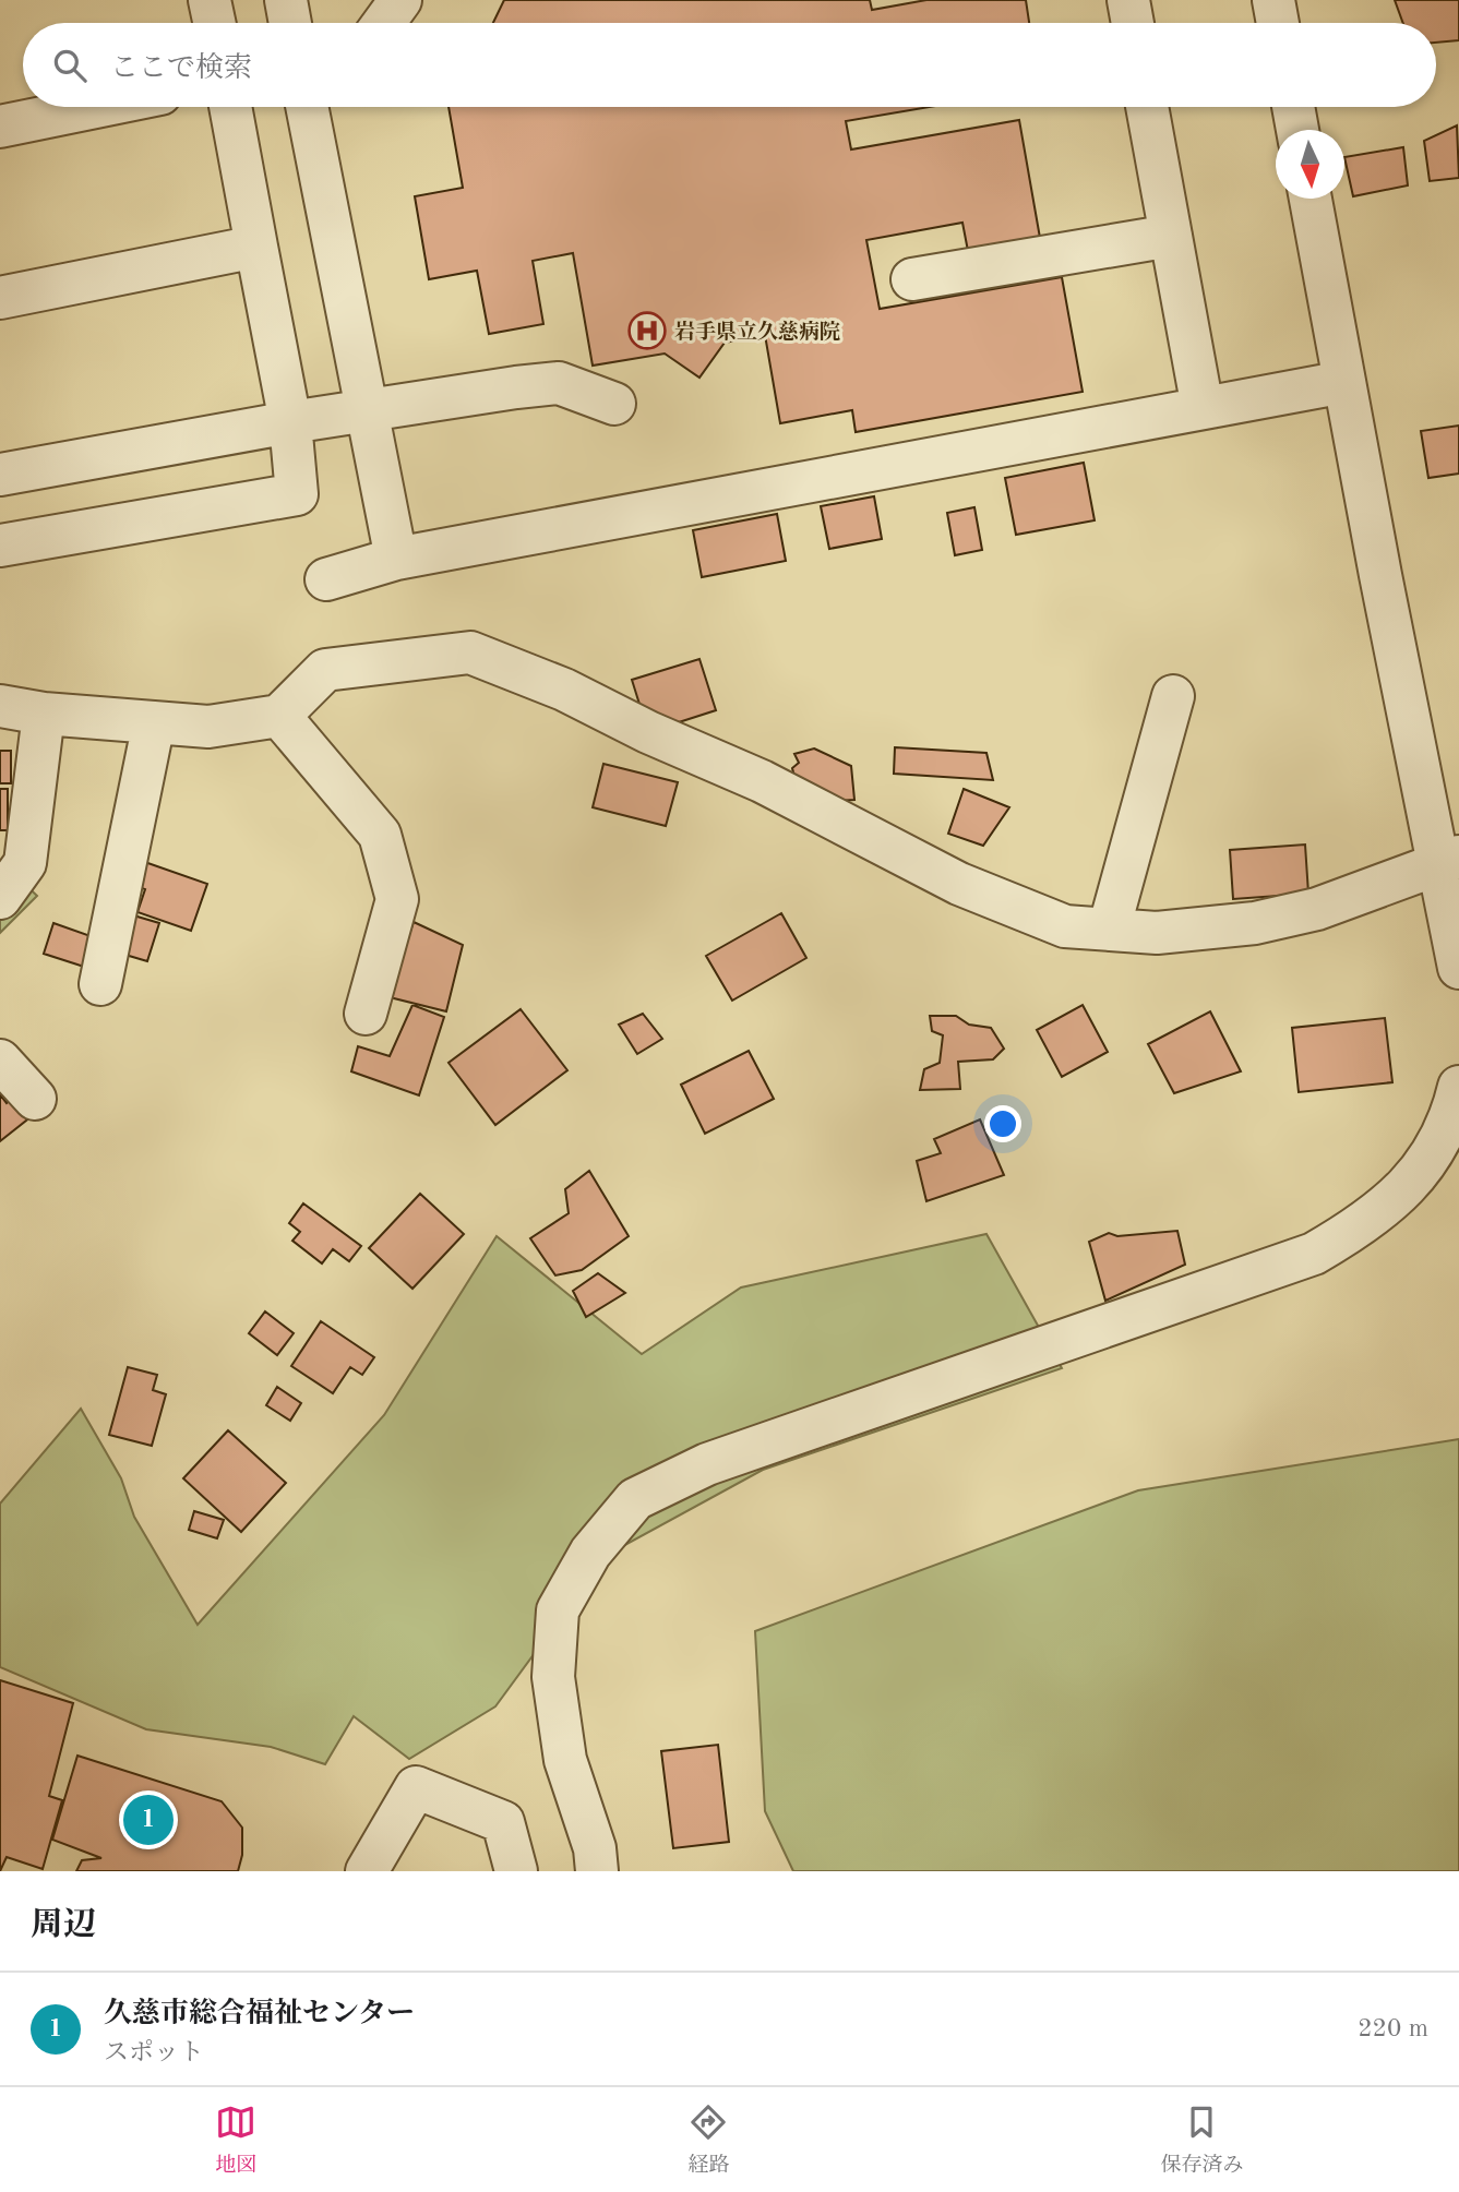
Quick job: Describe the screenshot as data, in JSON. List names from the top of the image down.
{
  "places": {
    "hospital": ["岩手県立久慈病院"]
  },
  "north": "bottom",
  "page": {
    "search": "ここで検索",
    "pins": "1",
    "heading": "周辺",
    "list": [
      {
        "mark": "1",
        "name": "久慈市総合福祉センター",
        "note": "スポット",
        "value": "220 m"
      }
    ],
    "nav": ["地図", "経路", "保存済み"]
  }
}
